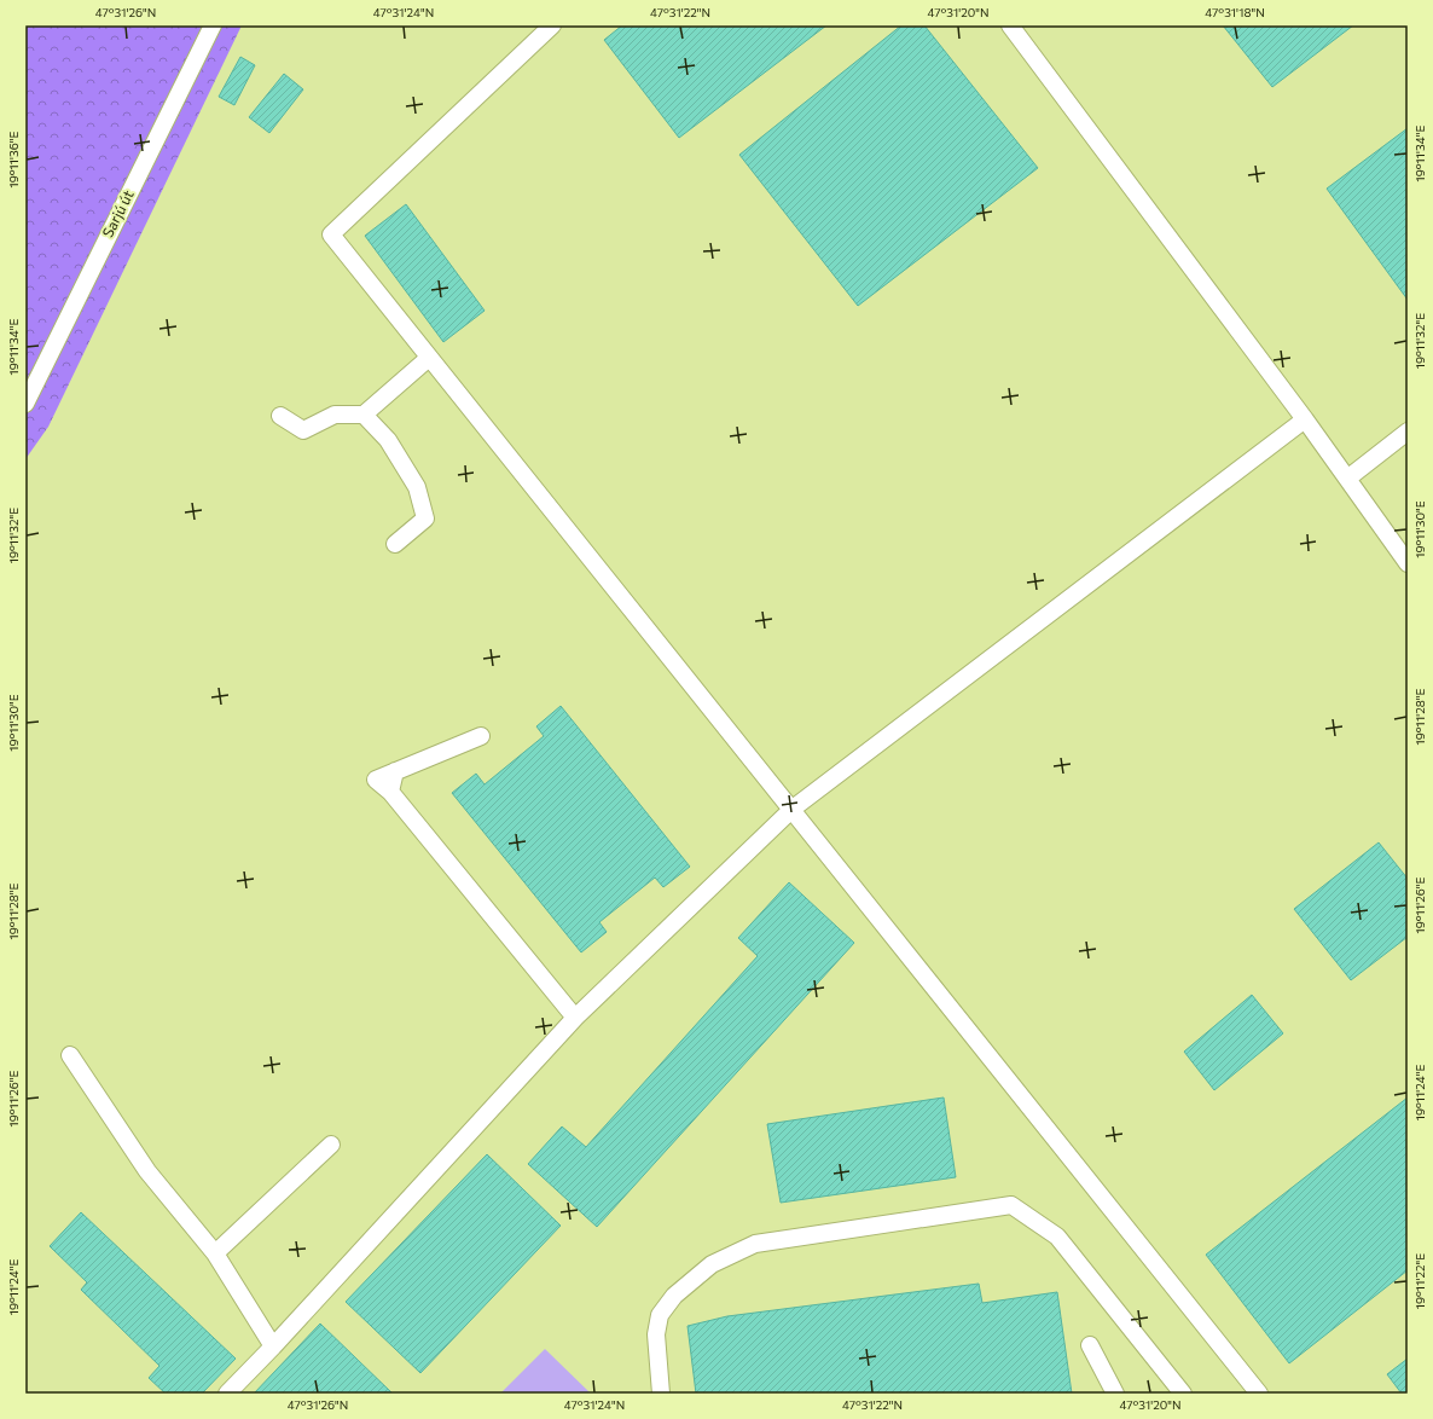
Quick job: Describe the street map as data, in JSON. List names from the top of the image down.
{
  "streets": {
    "lane": ["Sarjú út"]
  },
  "coordinates": [
    "47°31'26\"N",
    "47°31'24\"N",
    "47°31'22\"N",
    "47°31'20\"N",
    "47°31'18\"N",
    "19°11'34\"E",
    "19°11'36\"E",
    "19°11'32\"E",
    "19°11'30\"E",
    "19°11'28\"E",
    "19°11'26\"E",
    "19°11'24\"E",
    "19°11'22\"E"
  ]
}
